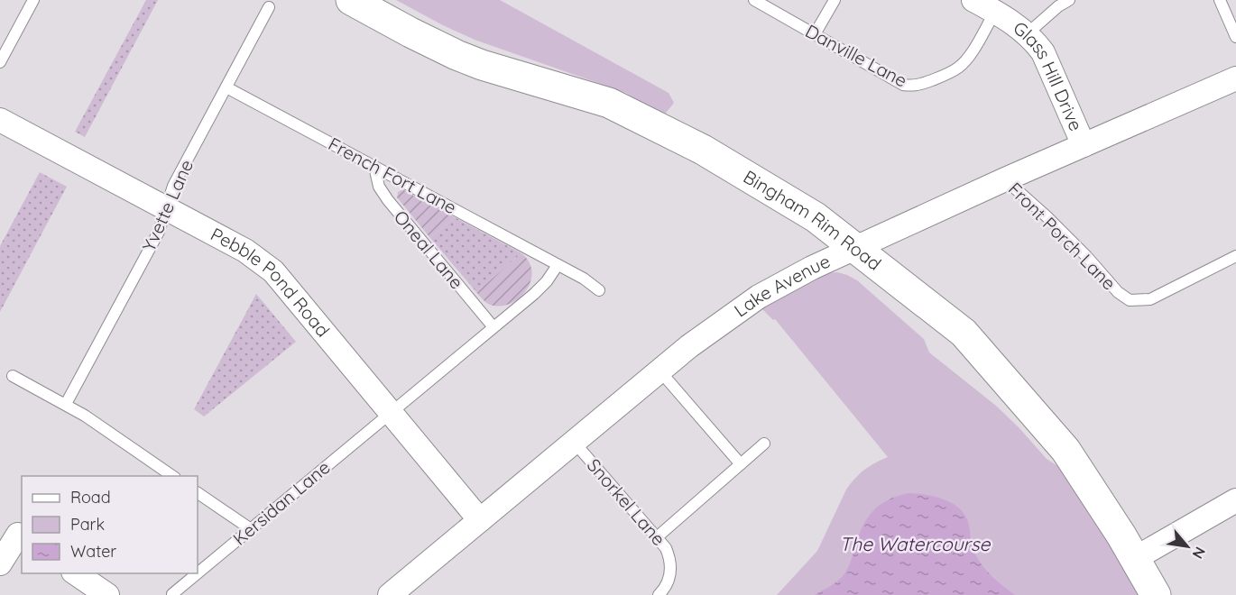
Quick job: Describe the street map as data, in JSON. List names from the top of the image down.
{
  "streets": {
    "street": [
      "Glass Hill Drive",
      "Bingham Rim Road",
      "Pebble Pond Road",
      "Lake Avenue"
    ],
    "lane": [
      "Danville Lane",
      "French Fort Lane",
      "Yvette Lane",
      "Front Porch Lane",
      "Oneal Lane",
      "Snorkel Lane",
      "Kersidan Lane"
    ]
  },
  "crossings": [
    ["Danville Lane", "Glass Hill Drive"],
    ["Glass Hill Drive", "Lake Avenue"],
    ["French Fort Lane", "Yvette Lane"],
    ["French Fort Lane", "Oneal Lane"],
    ["Yvette Lane", "Pebble Pond Road"],
    ["Bingham Rim Road", "Lake Avenue"],
    ["Front Porch Lane", "Lake Avenue"],
    ["Pebble Pond Road", "Lake Avenue"],
    ["Pebble Pond Road", "Kersidan Lane"],
    ["Lake Avenue", "Snorkel Lane"]
  ],
  "water": ["The Watercourse"],
  "legend": ["Road", "Park", "Water"],
  "north": "bottom right"
}
